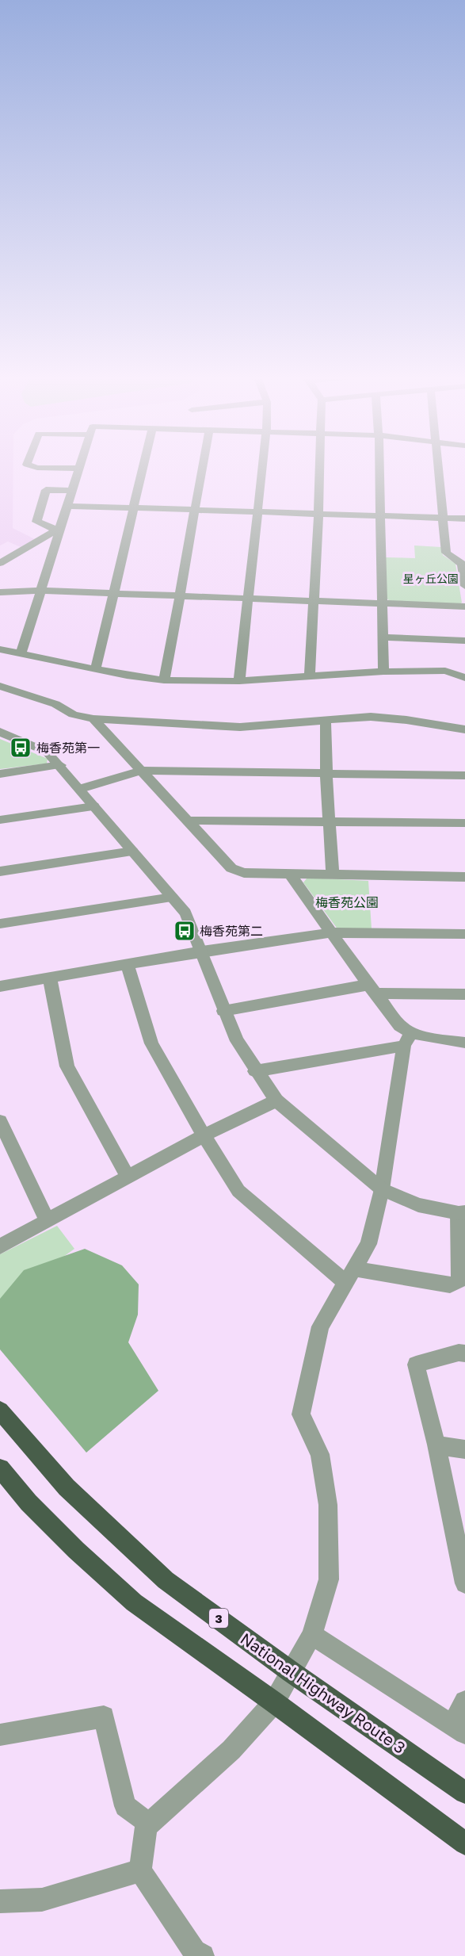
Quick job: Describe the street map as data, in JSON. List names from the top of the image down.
{
  "streets": {
    "highway": ["3", "National Highway Route 3"]
  },
  "parks": ["星ヶ丘公園", "梅香苑公園"],
  "places": {
    "bus stop": ["梅香苑第一", "梅香苑第二"]
  }
}
